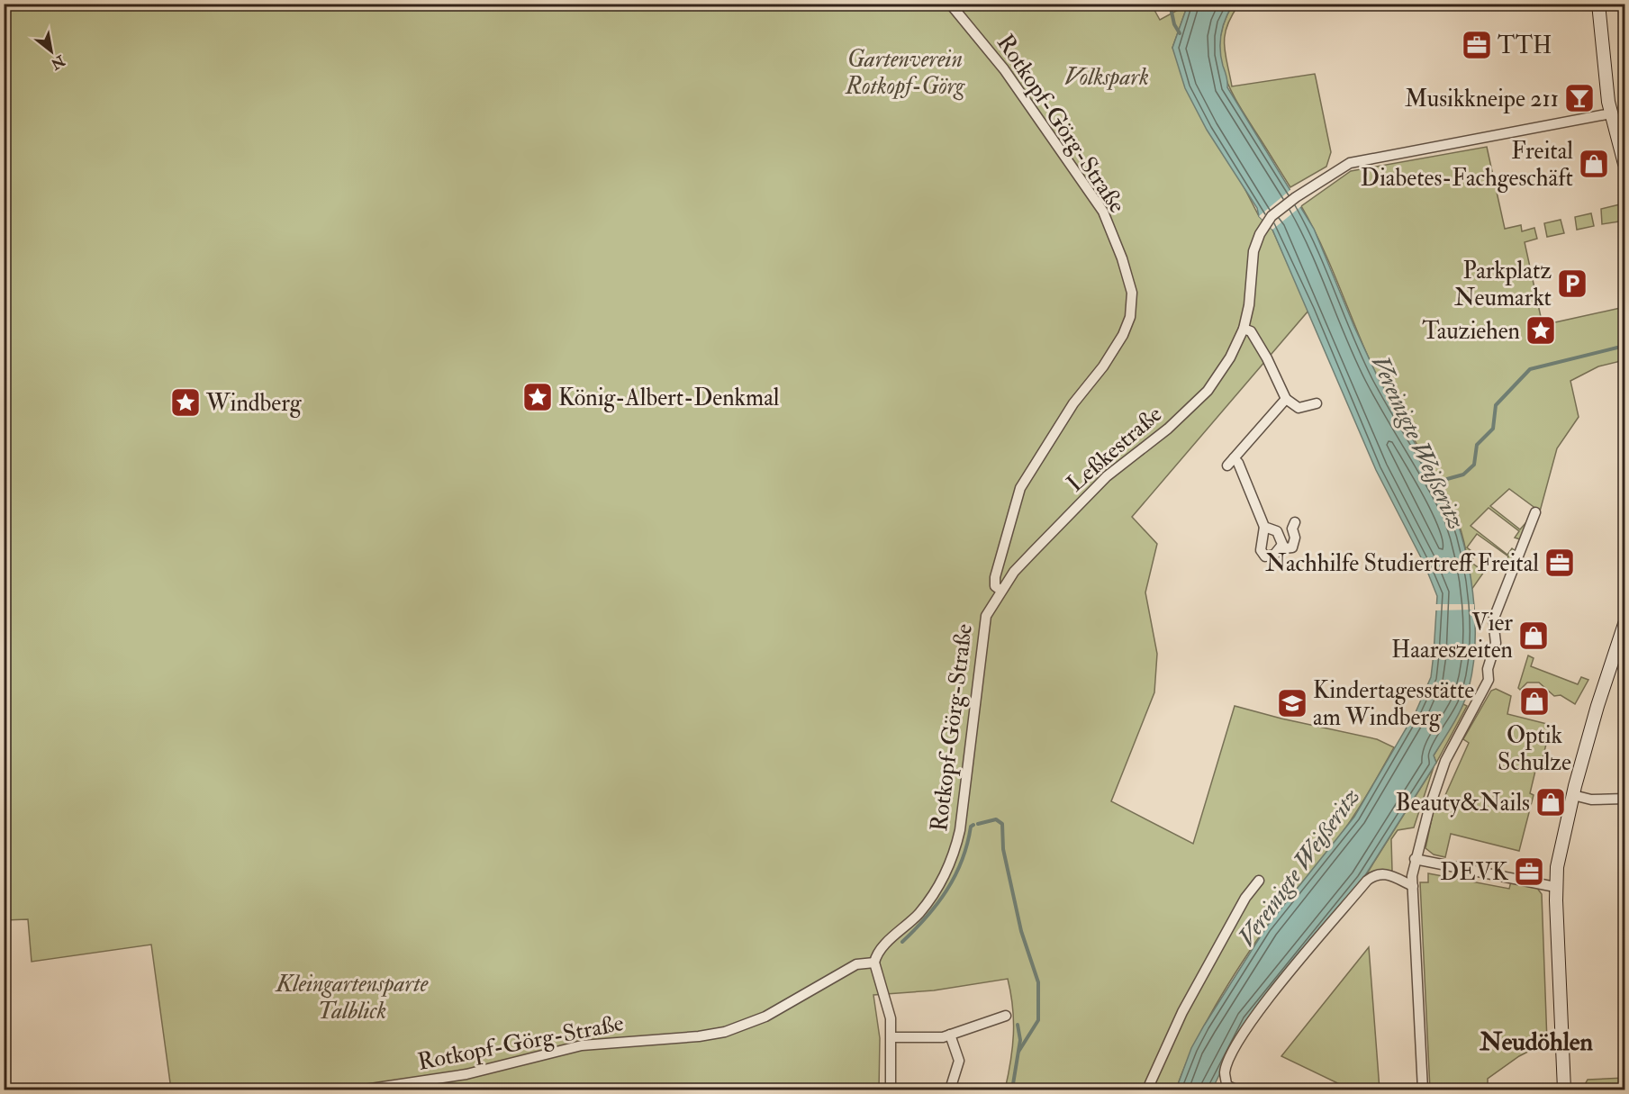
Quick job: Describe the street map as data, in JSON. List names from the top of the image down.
{
  "streets": {
    "street": ["Rotkopf-Görg-Straße", "Leßkestraße"]
  },
  "crossings": [
    ["Rotkopf-Görg-Straße", "Leßkestraße"]
  ],
  "districts": ["Neudöhlen"],
  "water": ["Vereinigte Weißeritz"],
  "parks": ["Gartenverein Rotkopf-Görg", "Volkspark", "Kleingartensparte Talblick"],
  "places": {
    "office": ["TTH", "Nachhilfe Studiertreff Freital", "DEVK"],
    "bar": ["Musikkneipe 211"],
    "shop": [
      "Freital Diabetes-Fachgeschäft",
      "Vier Haareszeiten",
      "Optik Schulze",
      "Beauty&Nails"
    ],
    "parking": ["Parkplatz Neumarkt"],
    "place": ["Tauziehen", "König-Albert-Denkmal", "Windberg"],
    "school or university": ["Kindertagesstätte am Windberg"]
  },
  "north": "bottom right"
}
